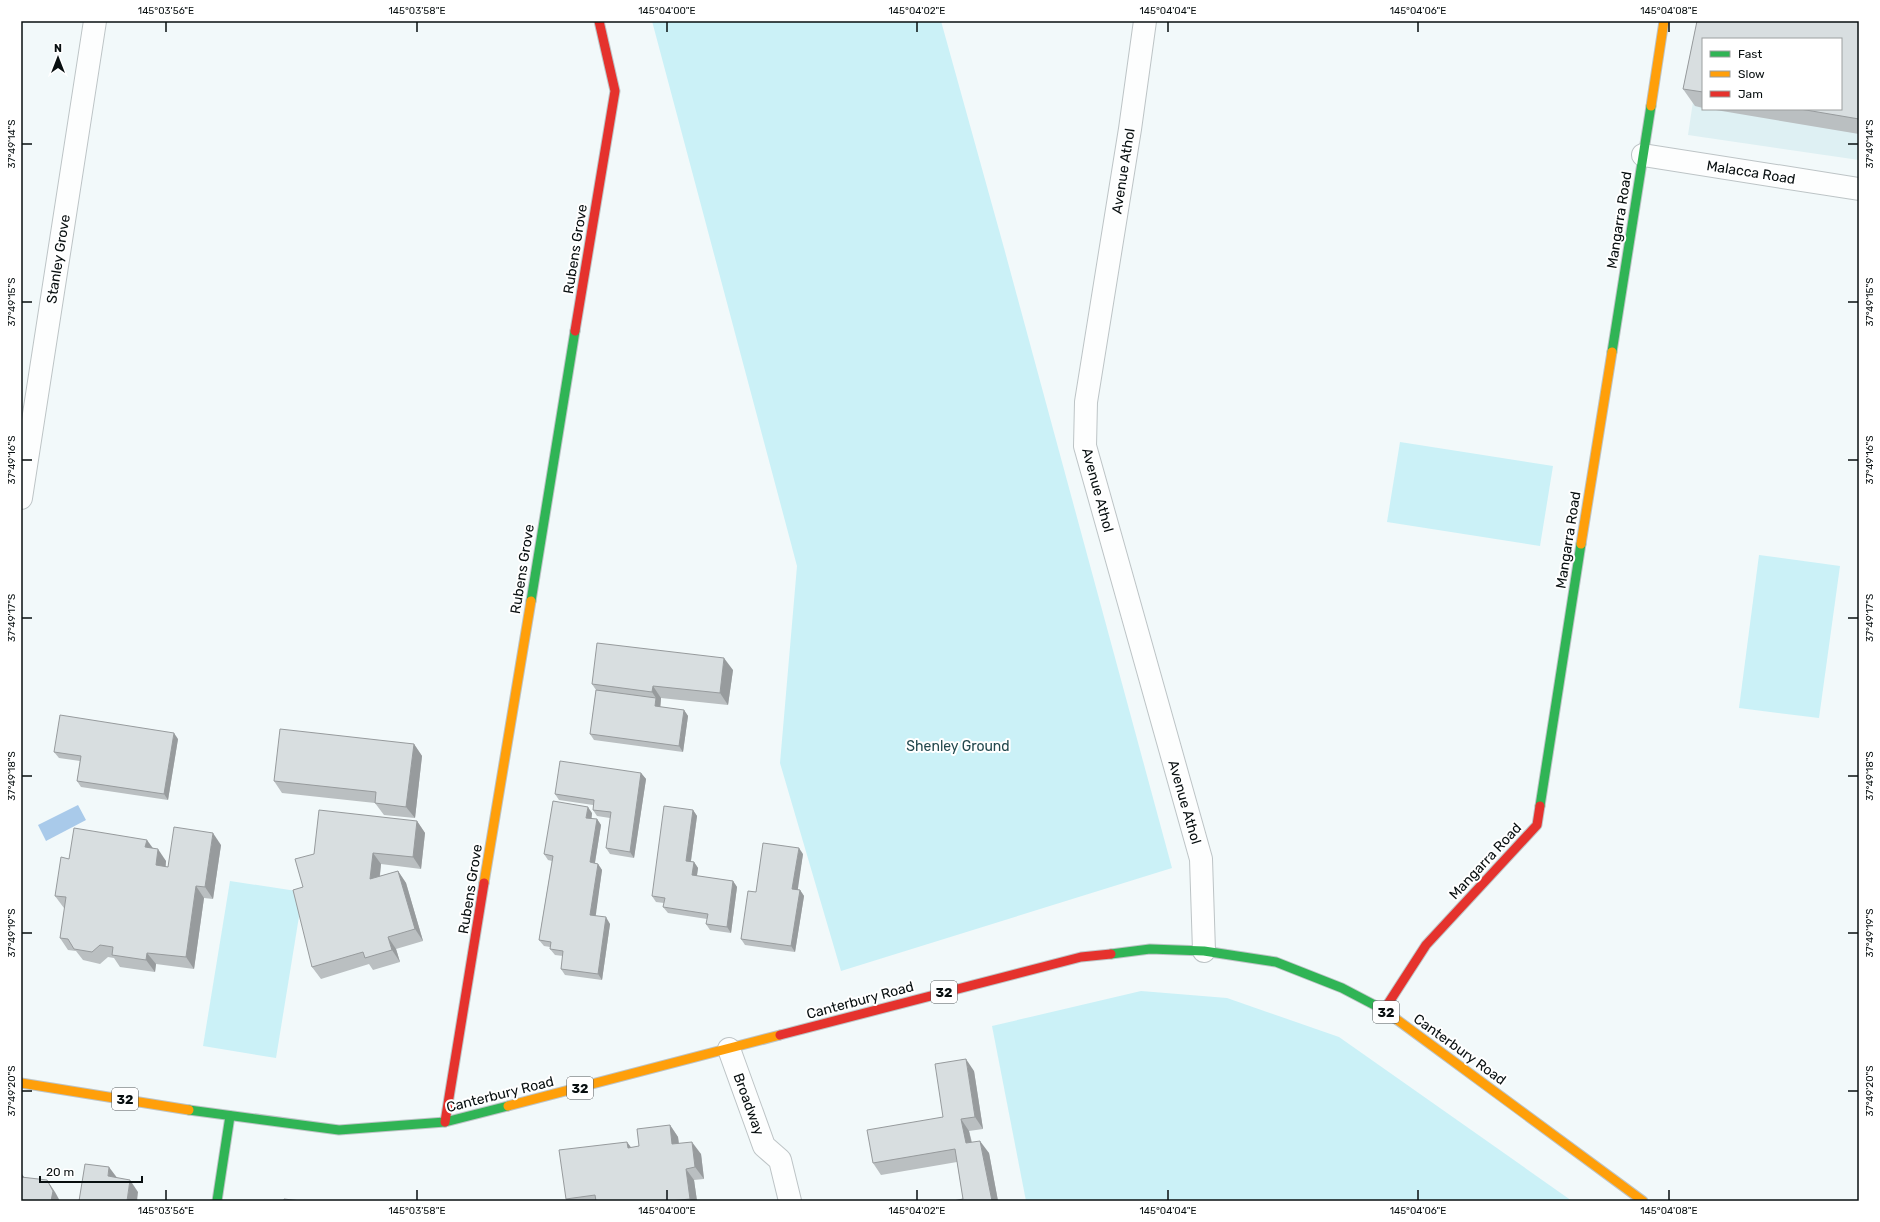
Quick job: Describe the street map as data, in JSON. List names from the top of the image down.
{
  "streets": {
    "street": [
      "Avenue Athol",
      "Malacca Road",
      "Mangarra Road",
      "Rubens Grove",
      "Stanley Grove",
      "32",
      "Canterbury Road",
      "Broadway"
    ]
  },
  "crossings": [
    ["Avenue Athol", "Canterbury Road"],
    ["Malacca Road", "Mangarra Road"],
    ["Mangarra Road", "Canterbury Road"],
    ["Rubens Grove", "Canterbury Road"],
    ["Canterbury Road", "Broadway"]
  ],
  "parks": ["Shenley Ground"],
  "legend": ["Fast", "Slow", "Jam"],
  "scale_bar": "20 m",
  "north": "top",
  "coordinates": [
    "145°03'56\"E",
    "145°03'58\"E",
    "145°04'00\"E",
    "145°04'02\"E",
    "145°04'04\"E",
    "145°04'06\"E",
    "145°04'08\"E",
    "37°49'14\"S",
    "37°49'15\"S",
    "37°49'16\"S",
    "37°49'17\"S",
    "37°49'18\"S",
    "37°49'19\"S",
    "37°49'20\"S"
  ]
}
